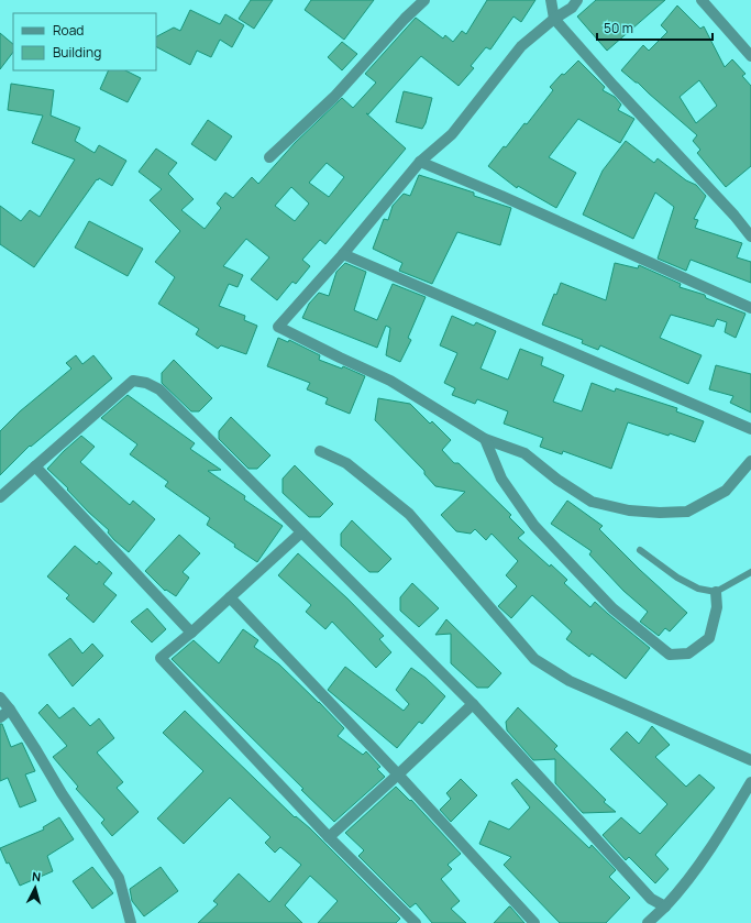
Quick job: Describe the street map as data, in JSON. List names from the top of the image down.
{
  "legend": ["Road", "Building"],
  "scale_bar": "50 m",
  "north": "top"
}
